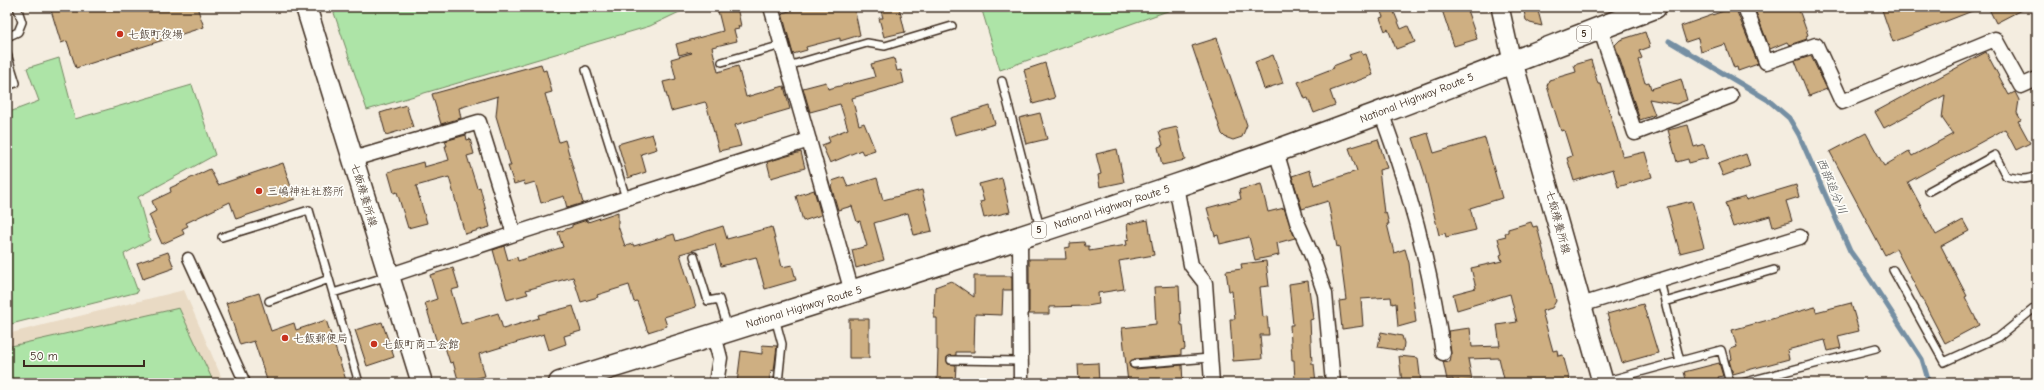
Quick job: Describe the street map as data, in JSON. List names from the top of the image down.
{
  "streets": {
    "highway": ["5", "National Highway Route 5"],
    "main road": ["七飯療養所線"]
  },
  "crossings": [
    ["National Highway Route 5", "七飯療養所線"]
  ],
  "water": ["西部追分川"],
  "places": [
    "七飯町役場",
    "三嶋神社社務所",
    "七飯郵便局",
    "七飯町商工会館"
  ],
  "scale_bar": "50 m"
}
